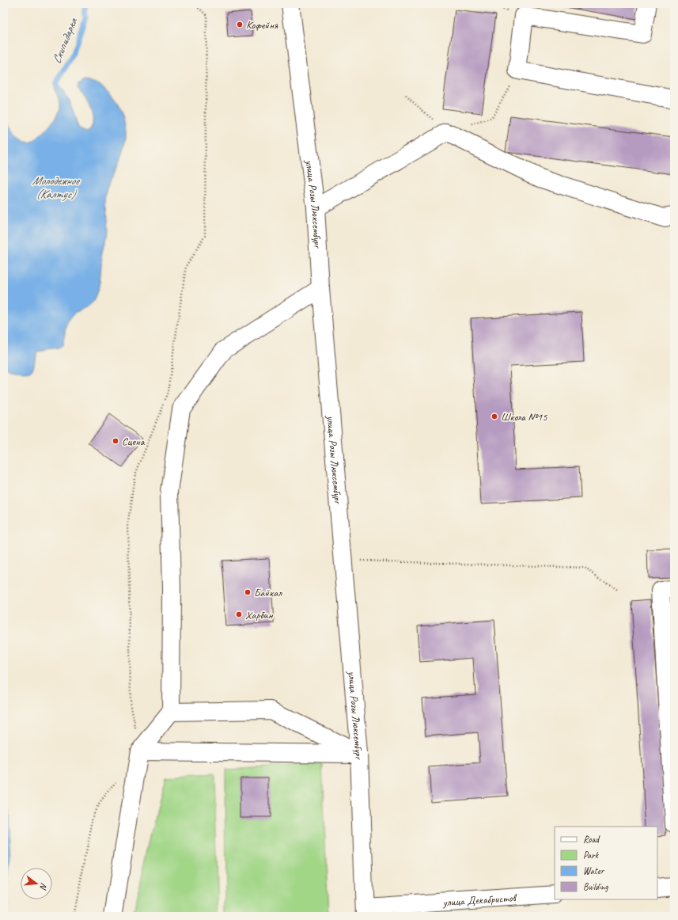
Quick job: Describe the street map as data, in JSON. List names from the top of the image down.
{
  "streets": {
    "street": ["улица Розы Люксембург", "улица Декабристов"]
  },
  "crossings": [
    ["улица Розы Люксембург", "улица Декабристов"]
  ],
  "water": ["Скипидарка", "Молодежное (Калтус)"],
  "places": [
    "Кофейня",
    "Школа №15",
    "Сцена",
    "Байкал",
    "Харбин"
  ],
  "legend": [
    "Road",
    "Park",
    "Water",
    "Building"
  ],
  "north": "right"
}
